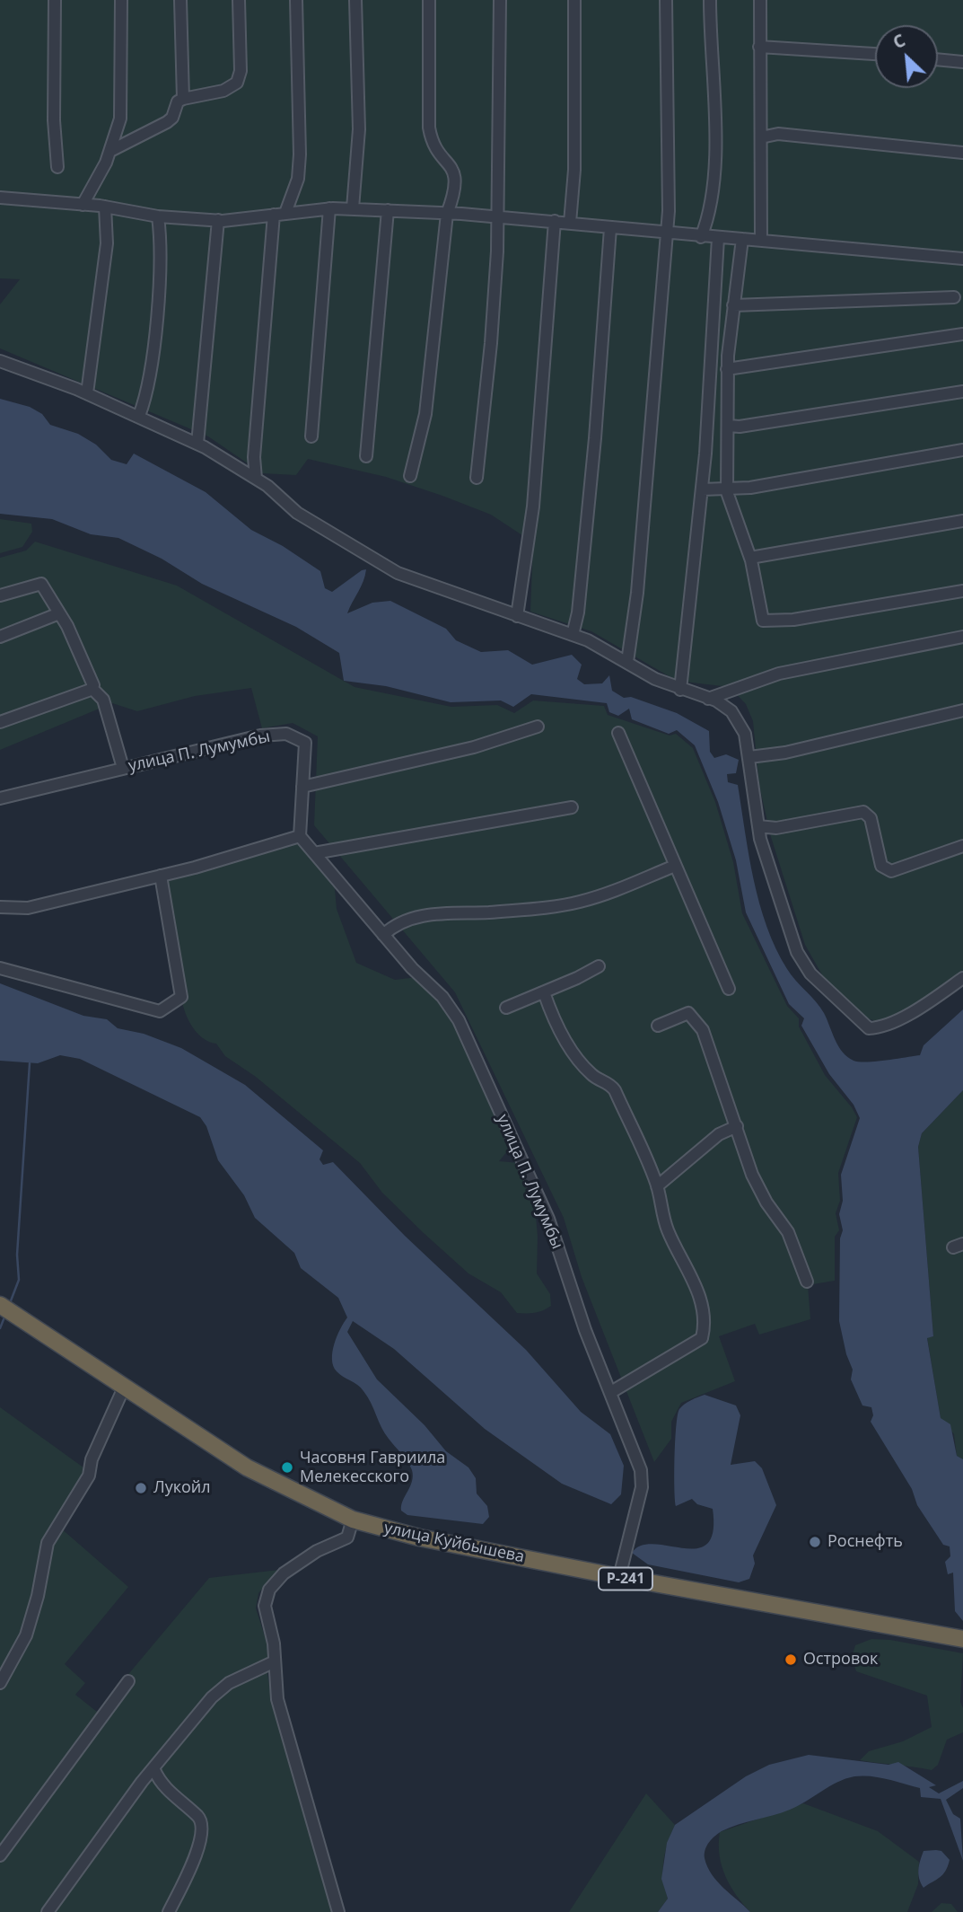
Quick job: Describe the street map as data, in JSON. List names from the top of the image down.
{
  "streets": {
    "highway": ["улица Куйбышева", "Р-241"],
    "street": ["улица П. Лумумбы"]
  },
  "crossings": [
    ["улица П. Лумумбы", "улица Куйбышева"]
  ],
  "places": [
    "Часовня Гавриила Мелекесского",
    "Лукойл",
    "Роснефть",
    "Островок"
  ],
  "north": "top left"
}
